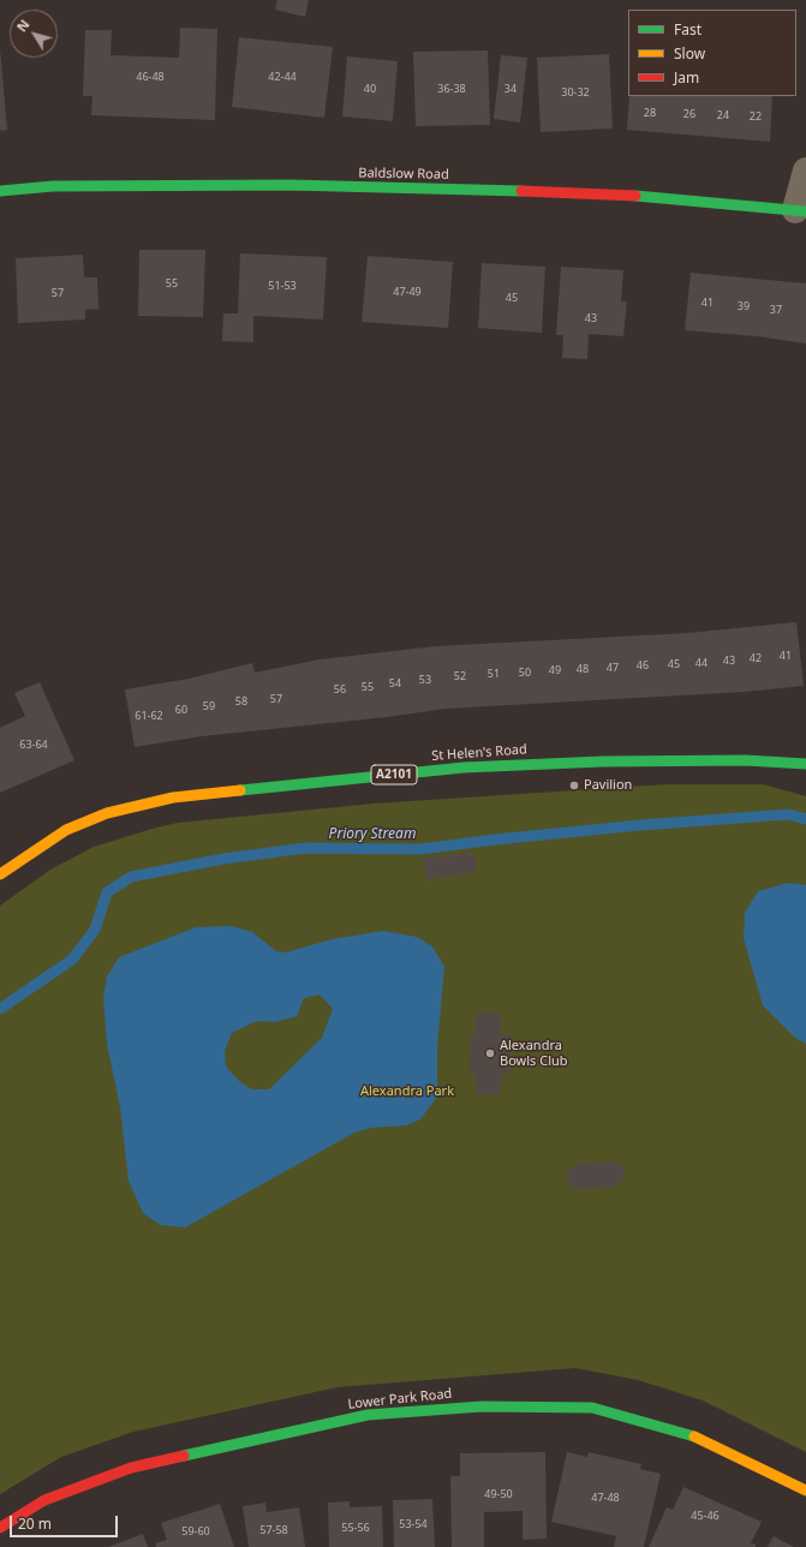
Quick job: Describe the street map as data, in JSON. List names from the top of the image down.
{
  "streets": {
    "street": [
      "Baldslow Road",
      "St Helen's Road",
      "A2101",
      "Lower Park Road"
    ]
  },
  "water": ["Priory Stream"],
  "parks": ["Alexandra Park"],
  "places": ["Pavilion", "Alexandra Bowls Club"],
  "house_numbers": [
    "46-48",
    "42-44",
    "40",
    "36-38",
    "34",
    "30-32",
    "28",
    "26",
    "24",
    "22",
    "55",
    "51-53",
    "47-49",
    "57",
    "45",
    "41",
    "39",
    "37",
    "43",
    "41",
    "42",
    "43",
    "44",
    "45",
    "46",
    "47",
    "48",
    "49",
    "50",
    "51",
    "52",
    "53",
    "54",
    "55",
    "56",
    "57",
    "58",
    "59",
    "60",
    "61-62",
    "63-64",
    "49-50",
    "47-48",
    "45-46",
    "53-54",
    "55-56",
    "57-58",
    "59-60"
  ],
  "legend": ["Fast", "Slow", "Jam"],
  "scale_bar": "20 m",
  "north": "top left"
}
